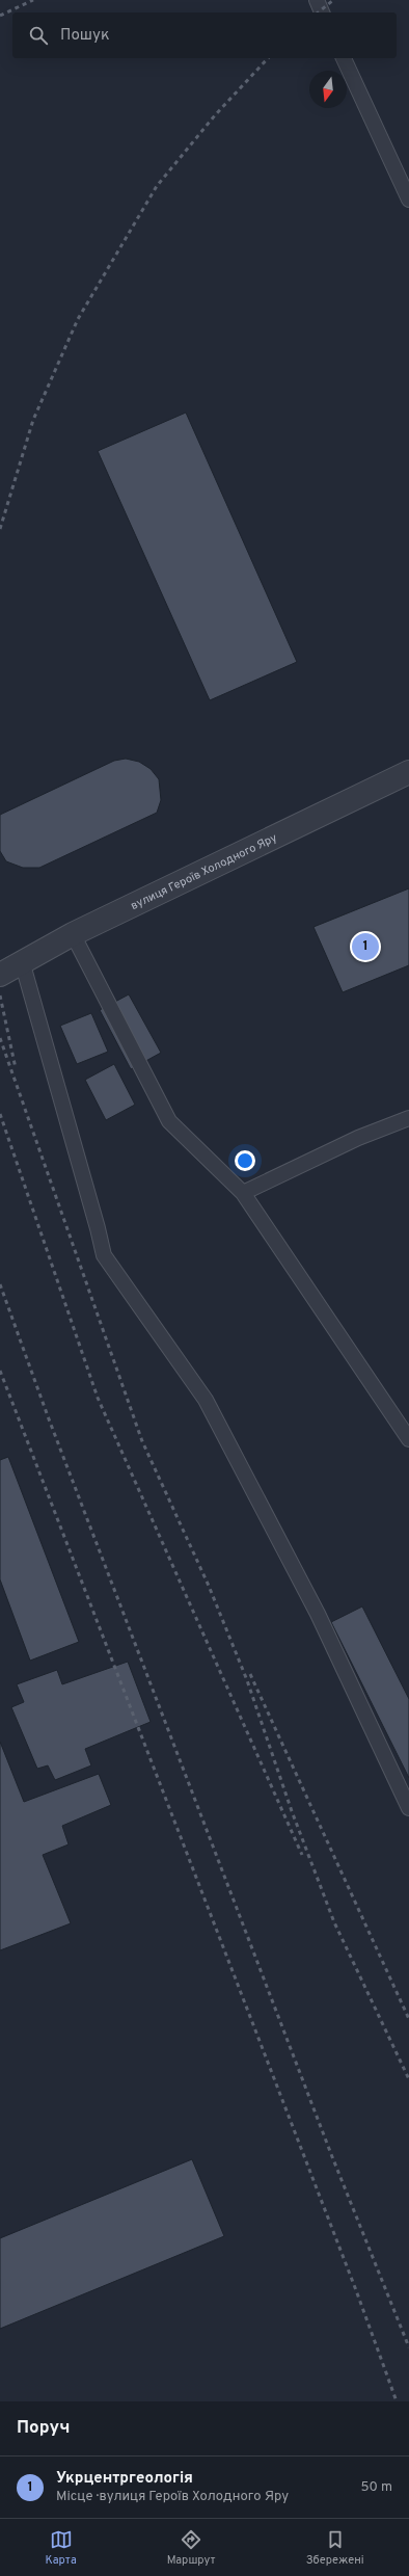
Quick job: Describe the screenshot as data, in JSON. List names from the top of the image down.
{
  "streets": {
    "street": ["вулиця Героїв Холодного Яру"]
  },
  "north": "bottom",
  "page": {
    "search": "Пошук",
    "pins": "1",
    "heading": "Поруч",
    "list": [
      {
        "mark": "1",
        "name": "Укрцентргеологія",
        "note": "Місце · вулиця Героїв Холодного Яру",
        "value": "50 m"
      }
    ],
    "nav": ["Карта", "Маршрут", "Збережені"]
  }
}
